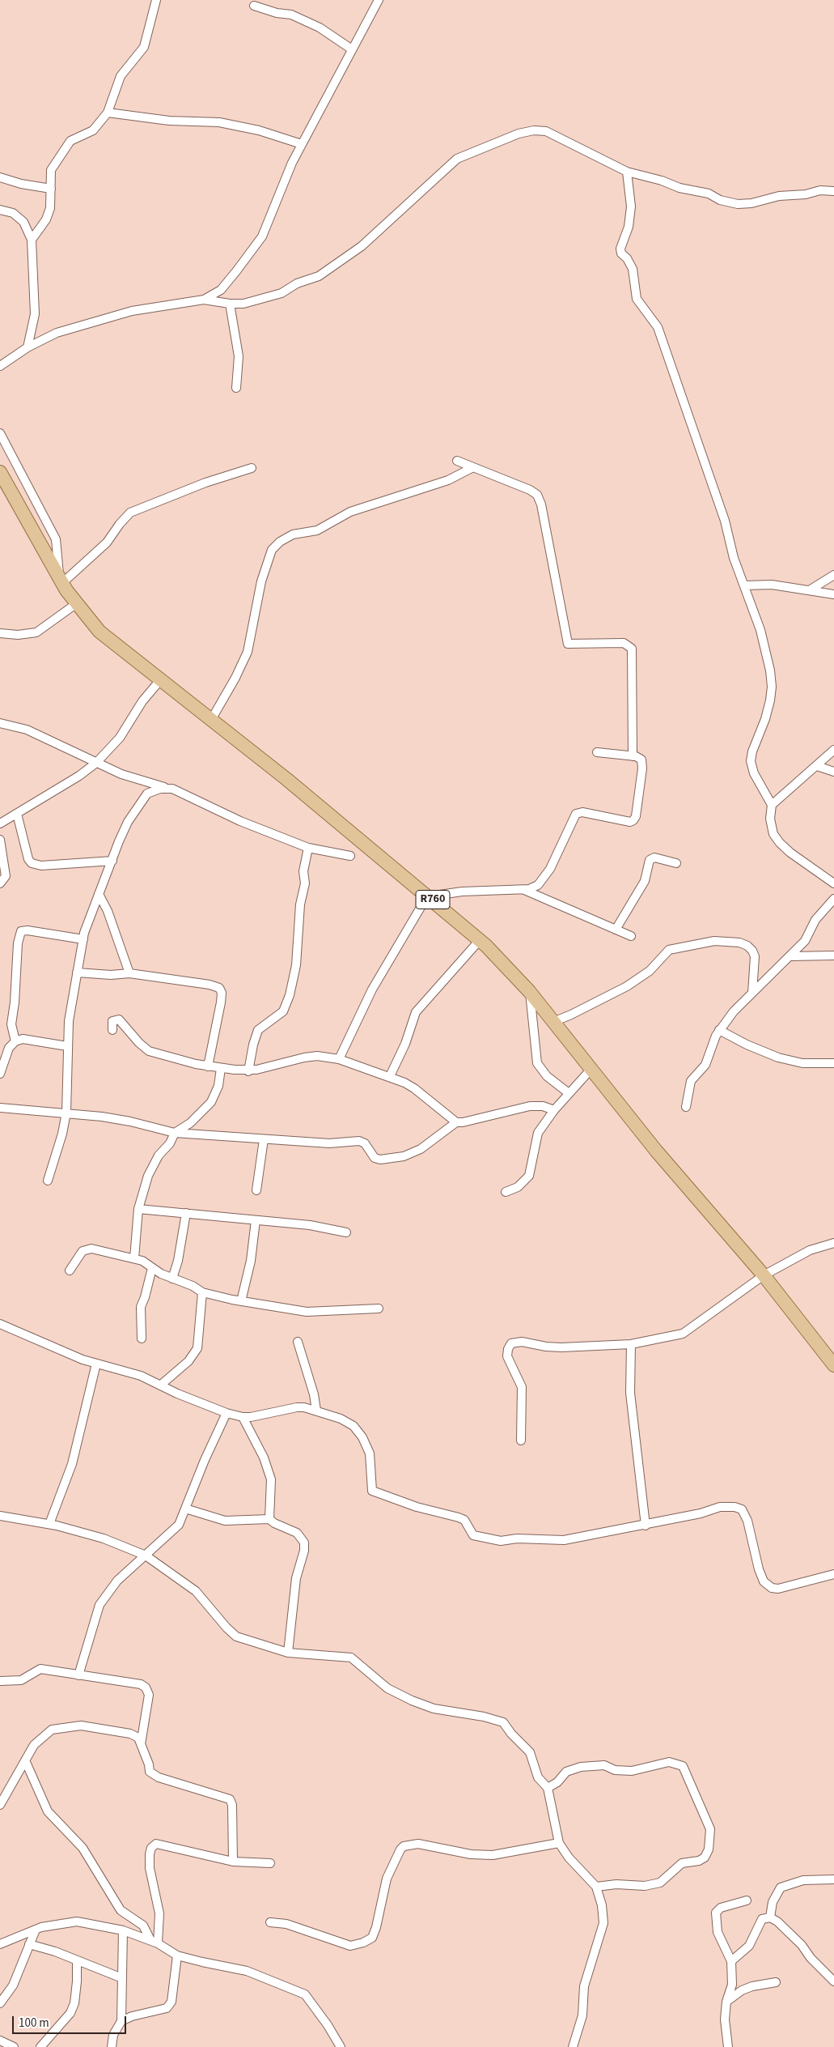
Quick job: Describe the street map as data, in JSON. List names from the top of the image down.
{
  "streets": {
    "main road": ["R760"]
  },
  "scale_bar": "100 m"
}
